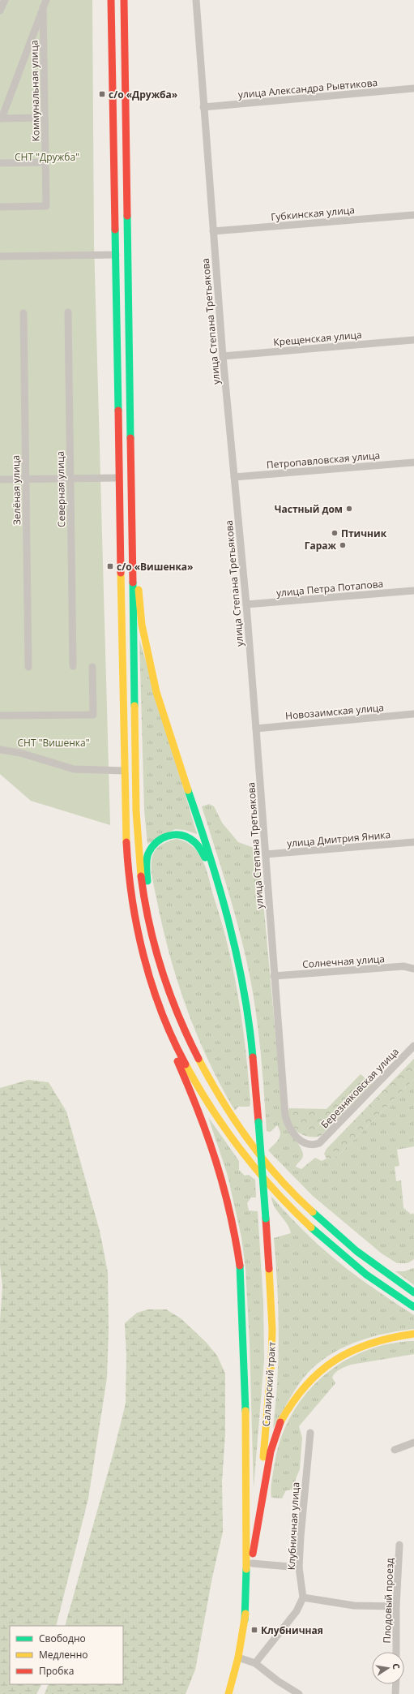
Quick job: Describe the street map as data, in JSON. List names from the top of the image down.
{
  "streets": {
    "main road": ["Салаирский тракт"],
    "street": [
      "улица Александра Рывтикова",
      "Коммунальная улица",
      "Губкинская улица",
      "улица Степана Третьякова",
      "Крещенская улица",
      "Петропавловская улица",
      "Северная улица",
      "Зелёная улица",
      "улица Петра Потапова",
      "Новозаимская улица",
      "улица Дмитрия Яника",
      "Солнечная улица",
      "Березняковская улица",
      "Клубничная улица",
      "Плодовый проезд"
    ]
  },
  "crossings": [
    ["улица Александра Рывтикова", "улица Степана Третьякова"],
    ["Губкинская улица", "улица Степана Третьякова"],
    ["улица Степана Третьякова", "Крещенская улица"],
    ["улица Степана Третьякова", "Петропавловская улица"],
    ["улица Степана Третьякова", "улица Петра Потапова"],
    ["улица Степана Третьякова", "Новозаимская улица"],
    ["улица Степана Третьякова", "улица Дмитрия Яника"],
    ["улица Степана Третьякова", "Солнечная улица"],
    ["улица Степана Третьякова", "Березняковская улица"]
  ],
  "parks": ["СНТ \"Дружба\"", "СНТ \"Вишенка\""],
  "places": {
    "transit": ["с/о «Дружба»", "с/о «Вишенка»", "Клубничная"],
    "other": ["Частный дом", "Птичник", "Гараж"]
  },
  "legend": ["Свободно", "Медленно", "Пробка"],
  "north": "right"
}
